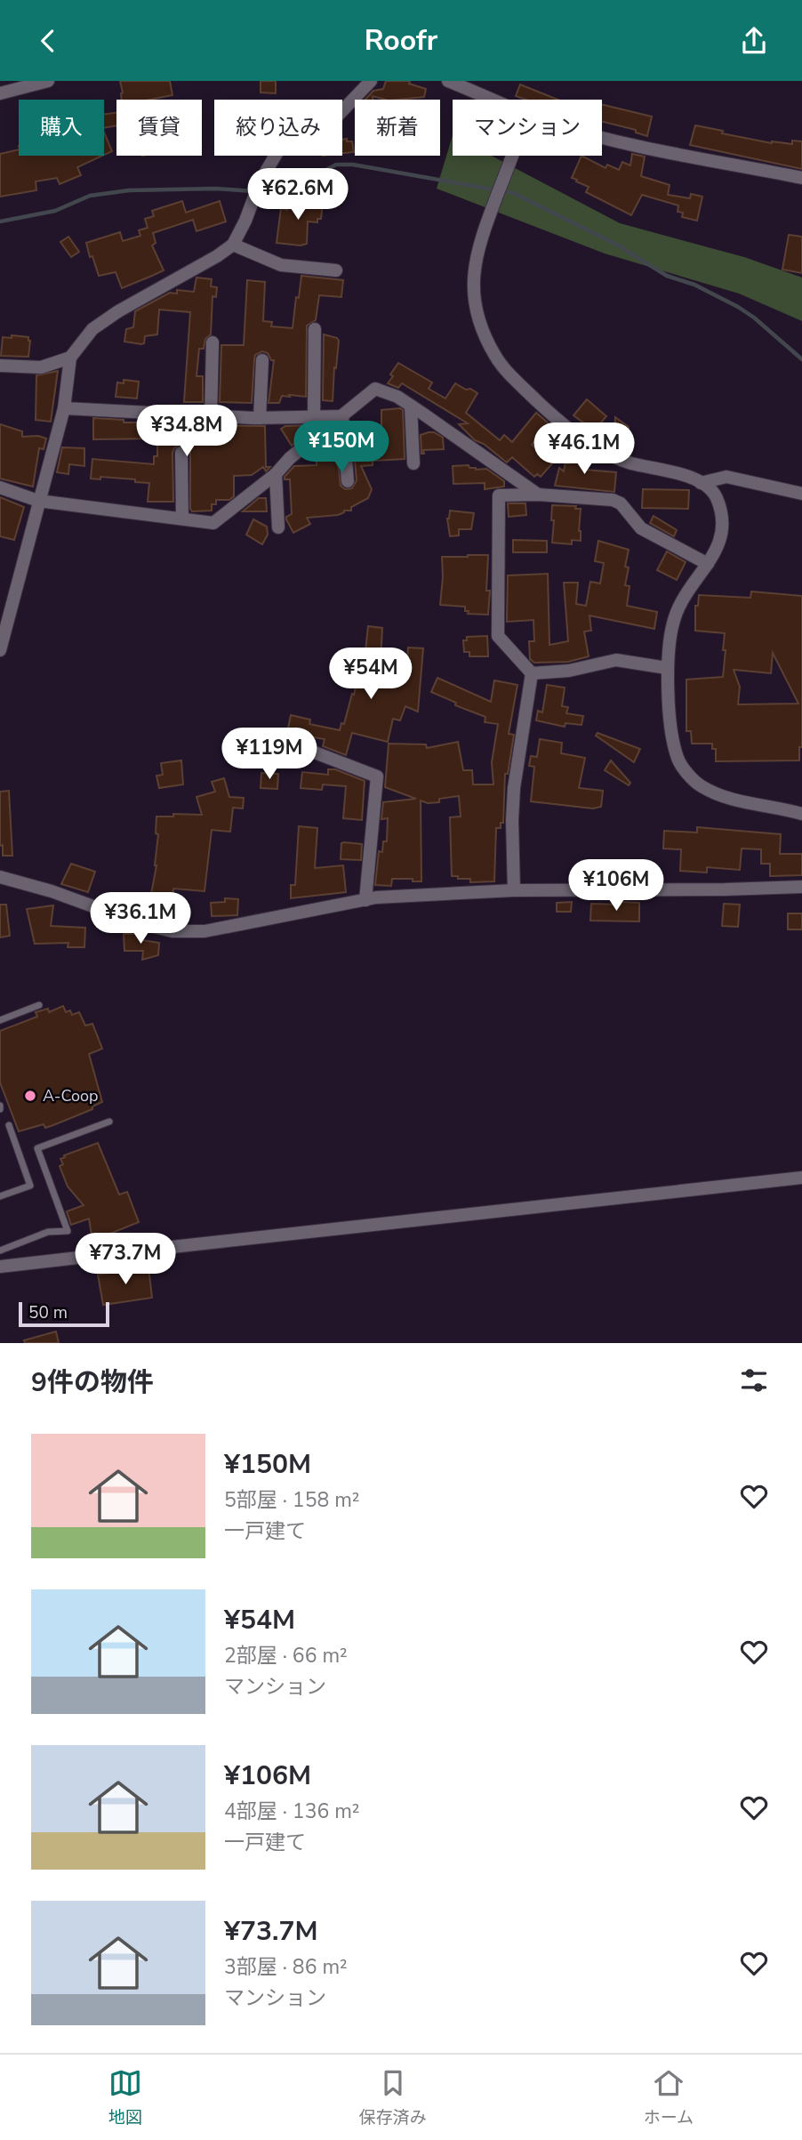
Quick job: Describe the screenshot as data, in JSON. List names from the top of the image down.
{
  "places": ["A-Coop"],
  "scale_bar": "50 m",
  "page": {
    "header": "Roofr",
    "chip": [
      "購入",
      "賃貸",
      "絞り込み",
      "新着",
      "マンション"
    ],
    "price": [
      "¥62.6M",
      "¥34.8M",
      "¥150M",
      "¥46.1M",
      "¥54M",
      "¥119M",
      "¥106M",
      "¥36.1M",
      "¥73.7M"
    ],
    "scale": "50 m",
    "heading": "9件の物件",
    "list": [
      {
        "name": "¥150M",
        "note": "5部屋 · 158 m² · 一戸建て"
      },
      {
        "name": "¥54M",
        "note": "2部屋 · 66 m² · マンション"
      },
      {
        "name": "¥106M",
        "note": "4部屋 · 136 m² · 一戸建て"
      },
      {
        "name": "¥73.7M",
        "note": "3部屋 · 86 m² · マンション"
      }
    ],
    "tabs": ["地図", "保存済み", "ホーム"]
  }
}
